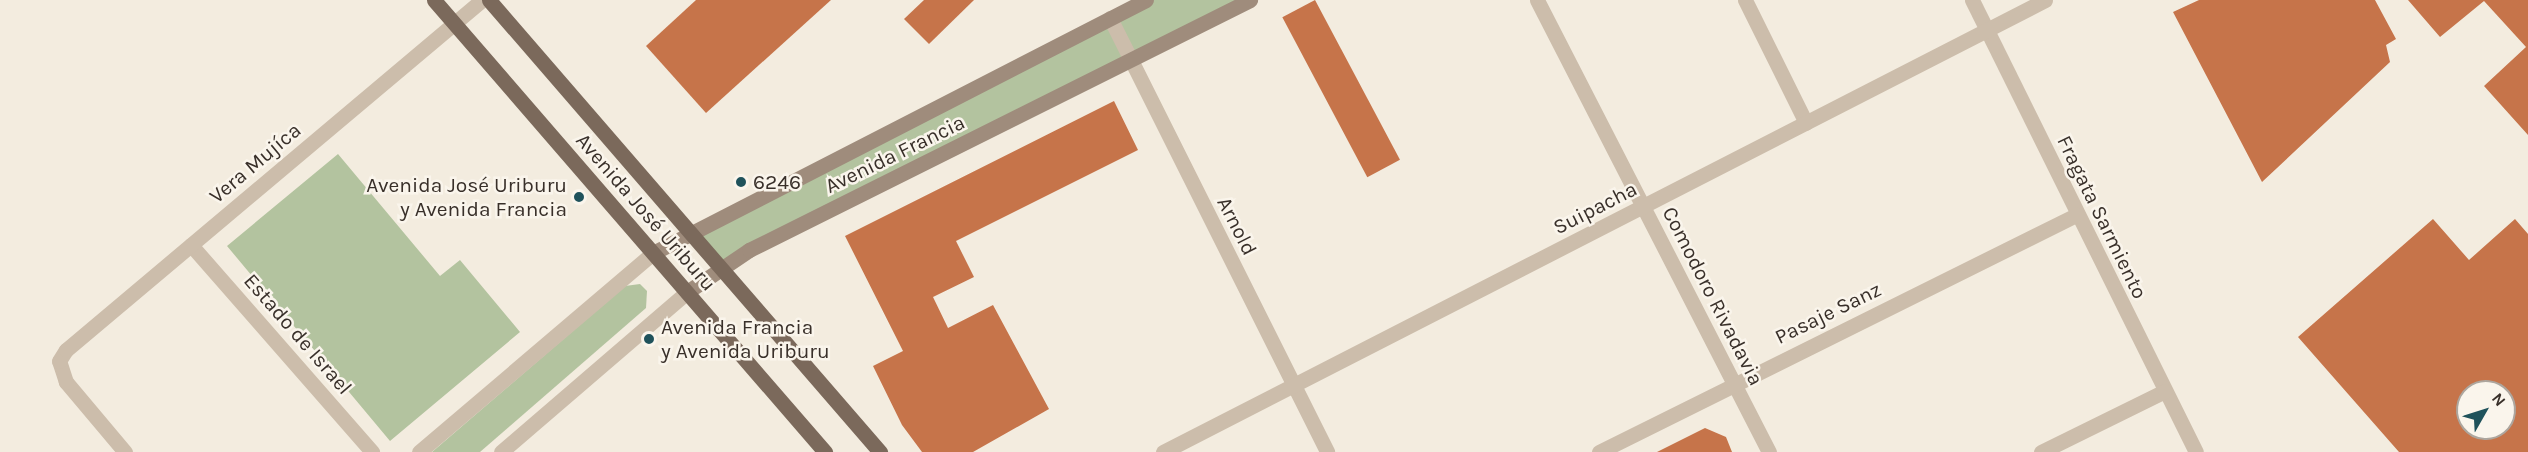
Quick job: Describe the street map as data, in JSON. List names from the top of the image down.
{
  "streets": {
    "main road": ["Avenida Francia", "Avenida José Uriburu"],
    "street": [
      "Vera Mujíca",
      "Suipacha",
      "Fragata Sarmiento",
      "Arnold",
      "Comodoro Rivadavia",
      "Pasaje Sanz",
      "Estado de Israel"
    ]
  },
  "crossings": [
    ["Avenida Francia", "Avenida José Uriburu"],
    ["Avenida Francia", "Arnold"],
    ["Vera Mujíca", "Avenida José Uriburu"],
    ["Vera Mujíca", "Estado de Israel"],
    ["Suipacha", "Fragata Sarmiento"],
    ["Suipacha", "Arnold"],
    ["Suipacha", "Comodoro Rivadavia"],
    ["Fragata Sarmiento", "Pasaje Sanz"],
    ["Comodoro Rivadavia", "Pasaje Sanz"]
  ],
  "places": ["6246", "Avenida José Uriburu y Avenida Francia", "Avenida Francia y Avenida Uriburu"],
  "north": "top right"
}
